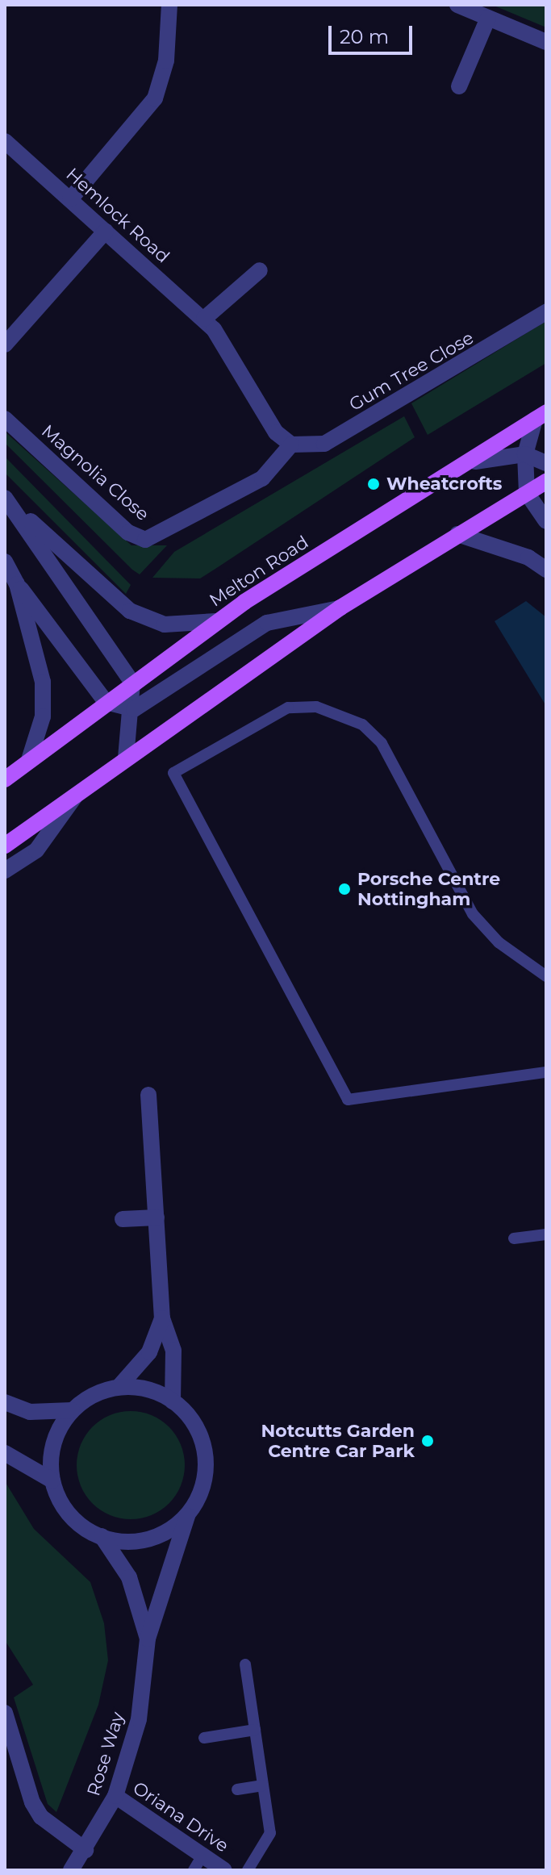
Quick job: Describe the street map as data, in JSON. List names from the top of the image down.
{
  "streets": {
    "main road": ["Melton Road"],
    "street": [
      "Hemlock Road",
      "Gum Tree Close",
      "Magnolia Close",
      "Rose Way",
      "Oriana Drive"
    ]
  },
  "crossings": [
    ["Hemlock Road", "Gum Tree Close"],
    ["Hemlock Road", "Magnolia Close"],
    ["Gum Tree Close", "Magnolia Close"],
    ["Rose Way", "Oriana Drive"]
  ],
  "places": ["Wheatcrofts", "Porsche Centre Nottingham", "Notcutts Garden Centre Car Park"],
  "scale_bar": "20 m"
}
